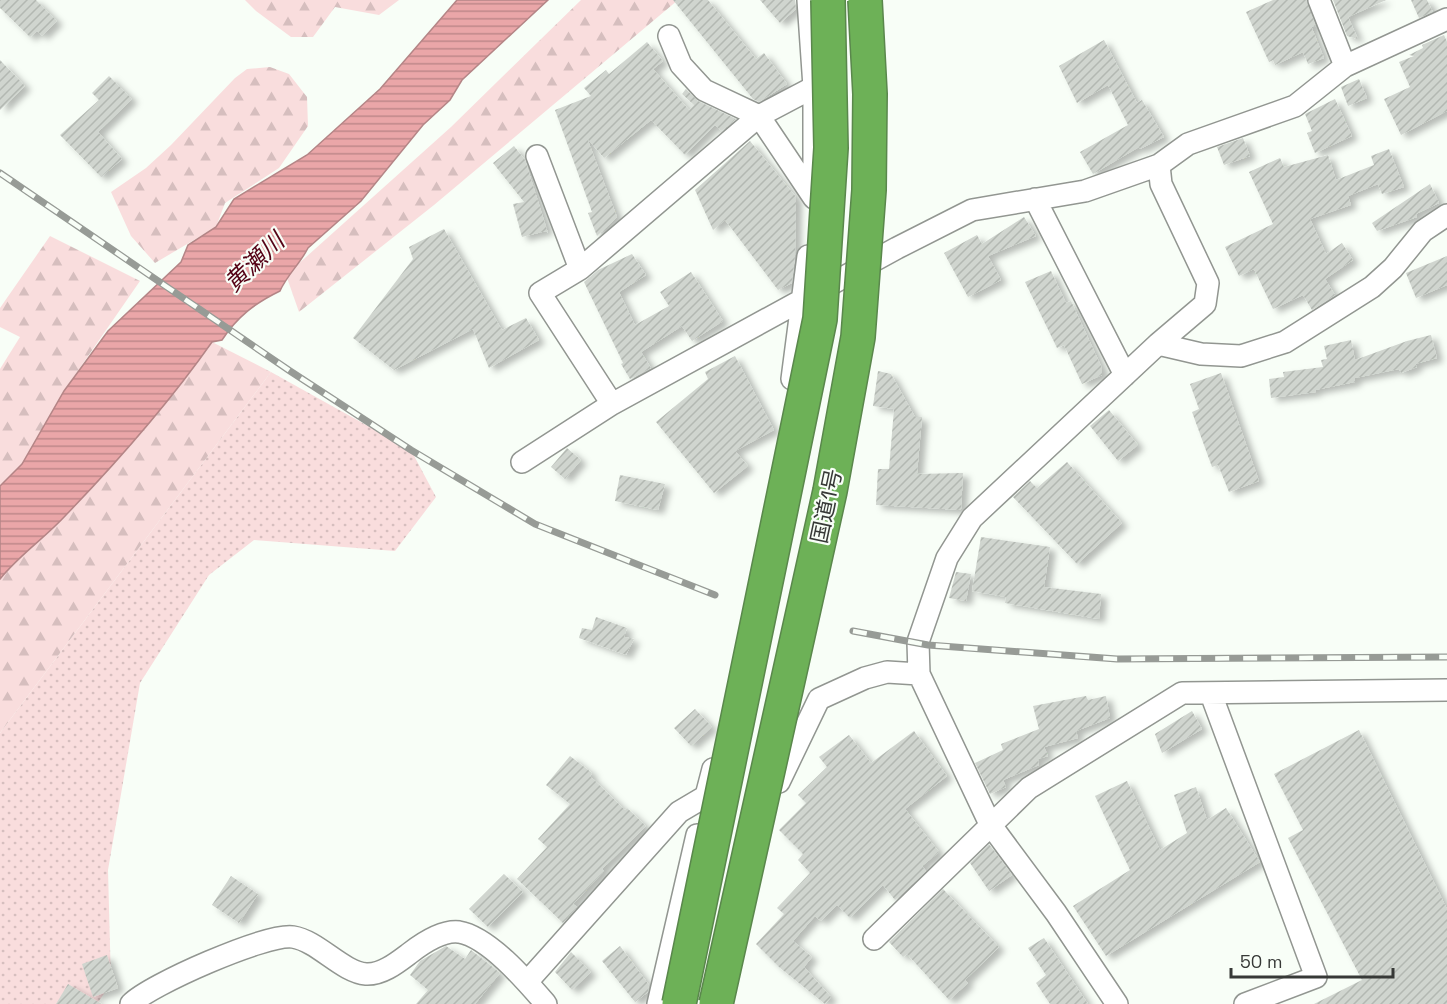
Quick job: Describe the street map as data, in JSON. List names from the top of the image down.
{
  "streets": {
    "highway": ["国道1号"]
  },
  "water": ["黄瀬川"],
  "scale_bar": "50 m"
}
